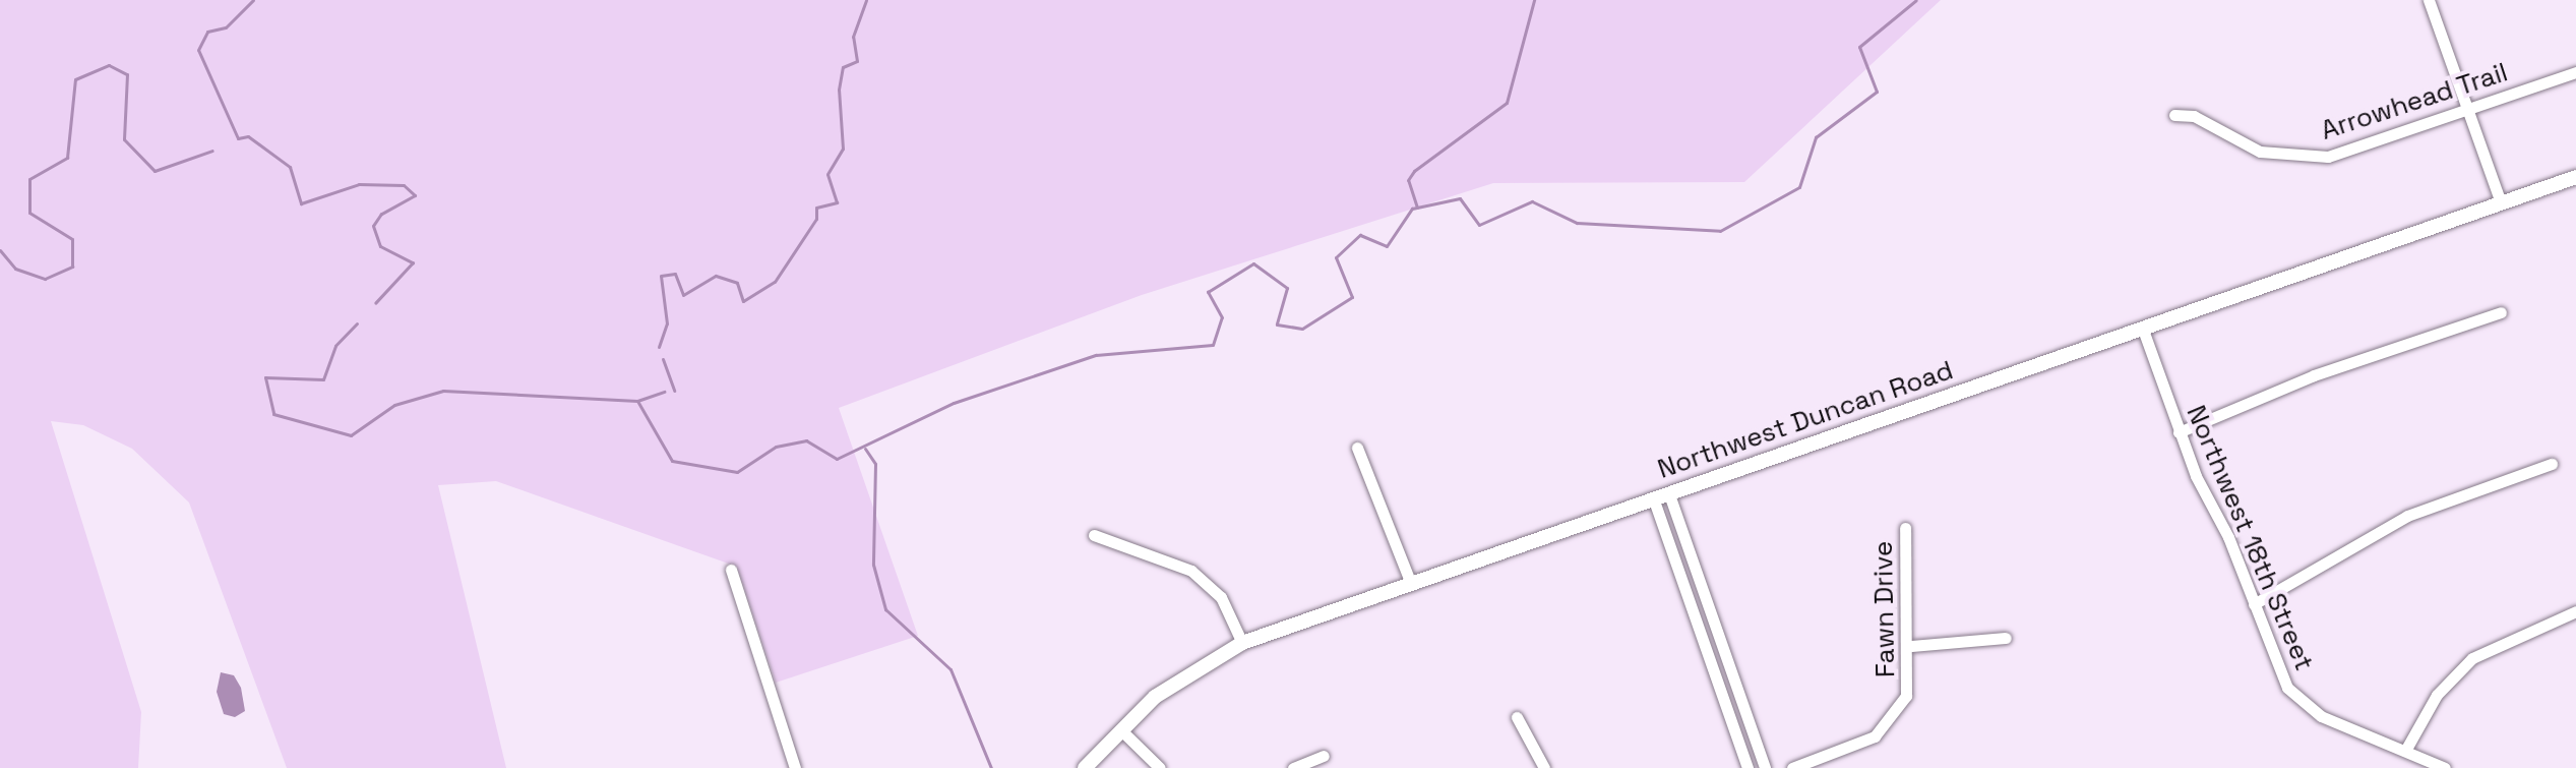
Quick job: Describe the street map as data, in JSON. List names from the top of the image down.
{
  "streets": {
    "street": [
      "Arrowhead Trail",
      "Northwest Duncan Road",
      "Northwest 18th Street",
      "Fawn Drive"
    ]
  },
  "crossings": [
    ["Northwest Duncan Road", "Northwest 18th Street"]
  ]
}
